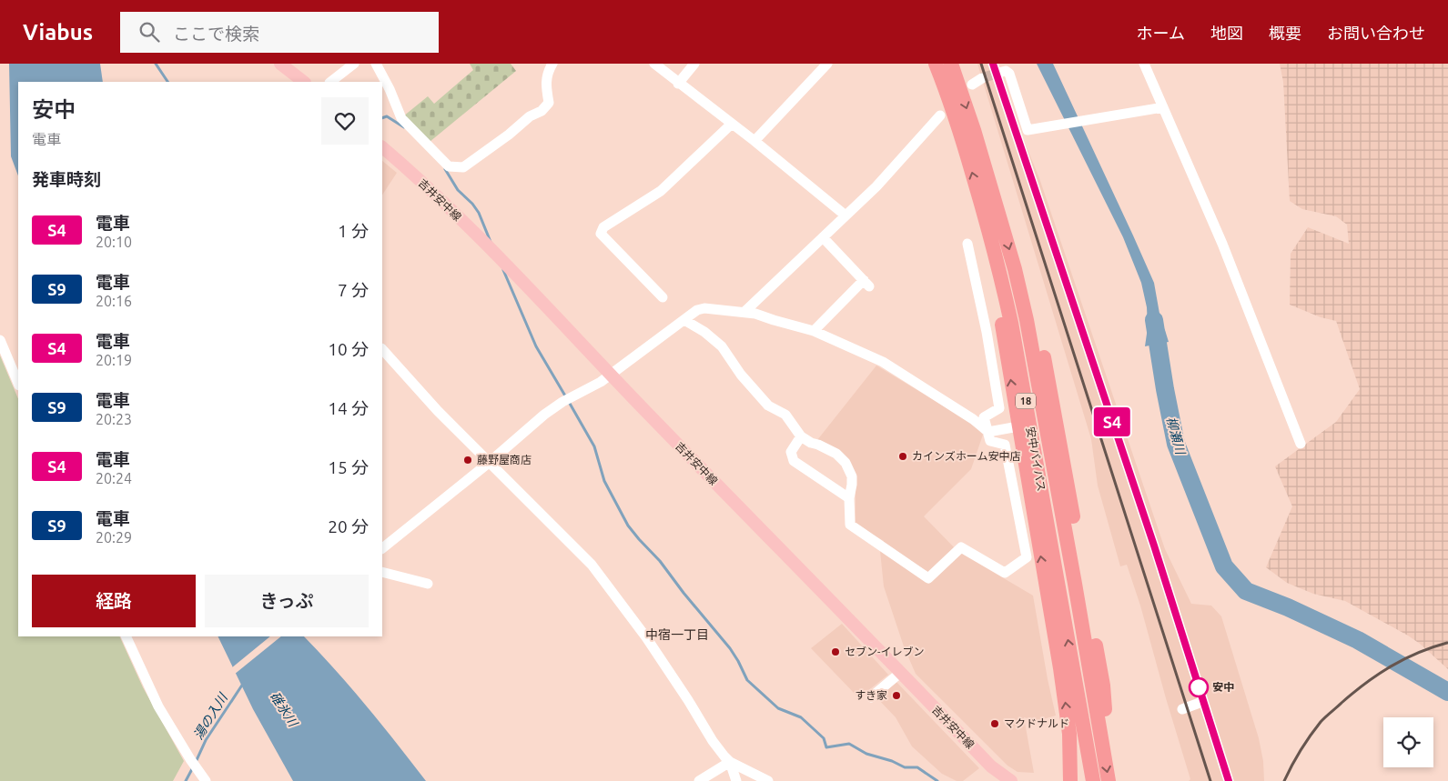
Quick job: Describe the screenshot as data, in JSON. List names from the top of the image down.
{
  "streets": {
    "highway": ["18", "安中バイパス"],
    "main road": ["吉井安中線"]
  },
  "districts": ["中宿一丁目"],
  "water": ["柳瀬川", "碓氷川", "湯の入川"],
  "places": [
    "カインズホーム安中店",
    "藤野屋商店",
    "セブン-イレブン",
    "安中",
    "すき家",
    "マクドナルド"
  ],
  "page": {
    "header": "Viabus",
    "search": "ここで検索",
    "nav": [
      "ホーム",
      "地図",
      "概要",
      "お問い合わせ"
    ],
    "on_map": "S4",
    "heading": [
      ["安中", "電車"],
      "発車時刻"
    ],
    "list": [
      {
        "mark": "S4",
        "name": "電車",
        "note": "20:10",
        "value": "1 分"
      },
      {
        "mark": "S9",
        "name": "電車",
        "note": "20:16",
        "value": "7 分"
      },
      {
        "mark": "S4",
        "name": "電車",
        "note": "20:19",
        "value": "10 分"
      },
      {
        "mark": "S9",
        "name": "電車",
        "note": "20:23",
        "value": "14 分"
      },
      {
        "mark": "S4",
        "name": "電車",
        "note": "20:24",
        "value": "15 分"
      },
      {
        "mark": "S9",
        "name": "電車",
        "note": "20:29",
        "value": "20 分"
      }
    ],
    "buttons": ["経路", "きっぷ"]
  }
}
